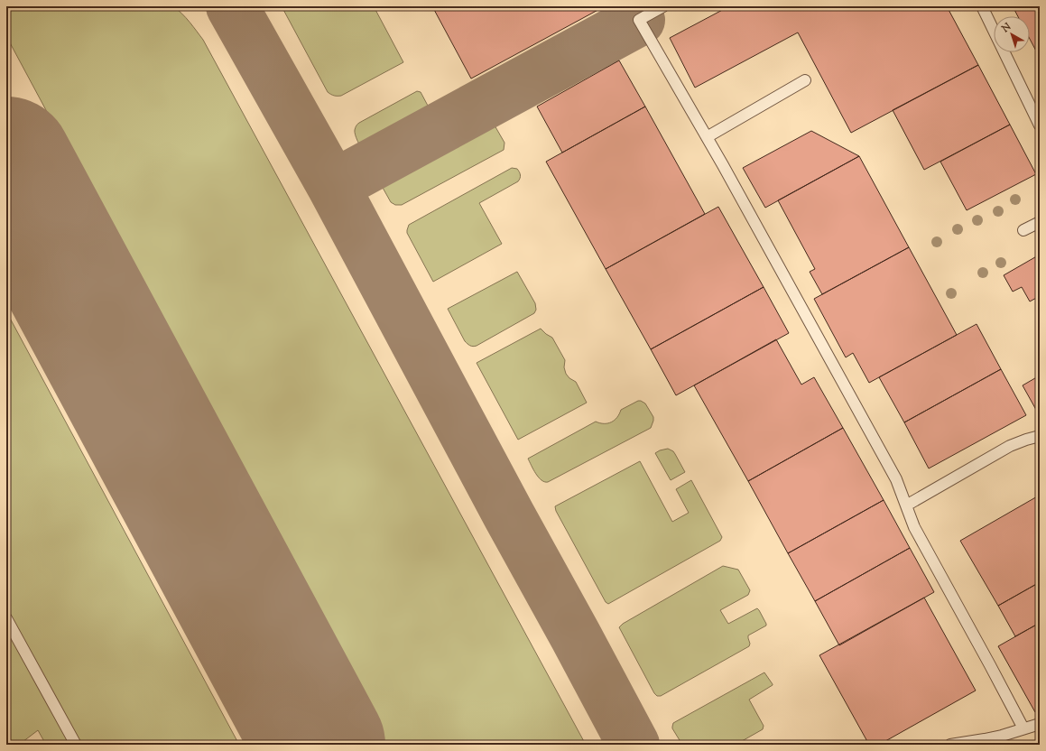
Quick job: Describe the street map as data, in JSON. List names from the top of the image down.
{
  "north": "top left"
}
